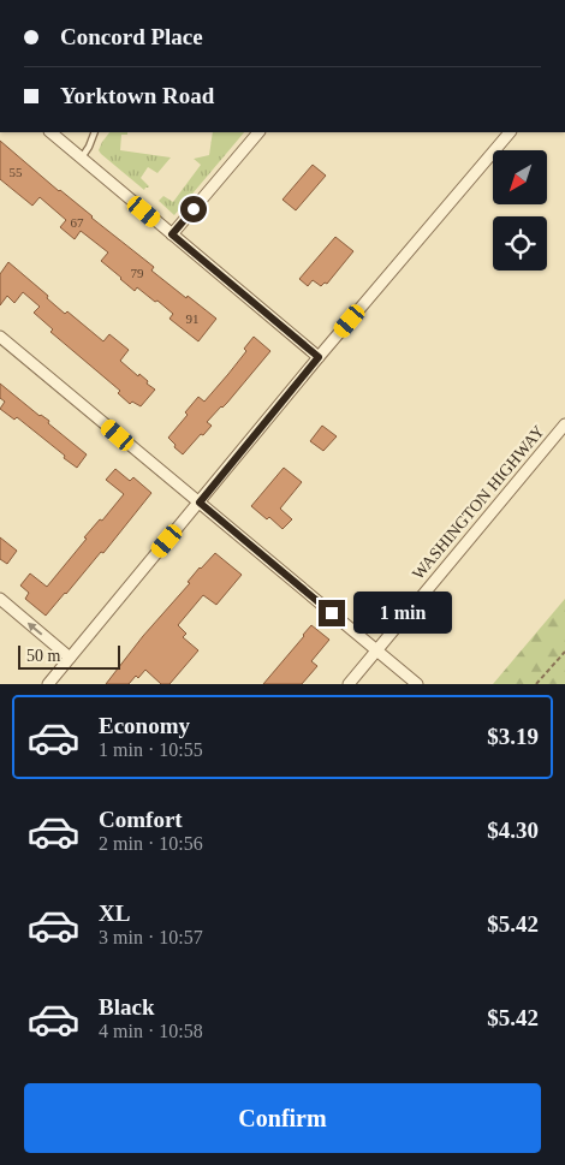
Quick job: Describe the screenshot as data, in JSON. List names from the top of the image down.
{
  "streets": {
    "street": ["WASHINGTON HIGHWAY"]
  },
  "house_numbers": [
    "55",
    "67",
    "79",
    "91"
  ],
  "scale_bar": "50 m",
  "north": "bottom left",
  "page": {
    "banner": ["Concord Place", "Yorktown Road"],
    "bubble": "1 min",
    "scale": "50 m",
    "list": [
      {
        "name": "Economy",
        "note": "1 min · 10:55",
        "value": "$3.19"
      },
      {
        "name": "Comfort",
        "note": "2 min · 10:56",
        "value": "$4.30"
      },
      {
        "name": "XL",
        "note": "3 min · 10:57",
        "value": "$5.42"
      },
      {
        "name": "Black",
        "note": "4 min · 10:58",
        "value": "$5.42"
      }
    ],
    "buttons": "Confirm"
  }
}
